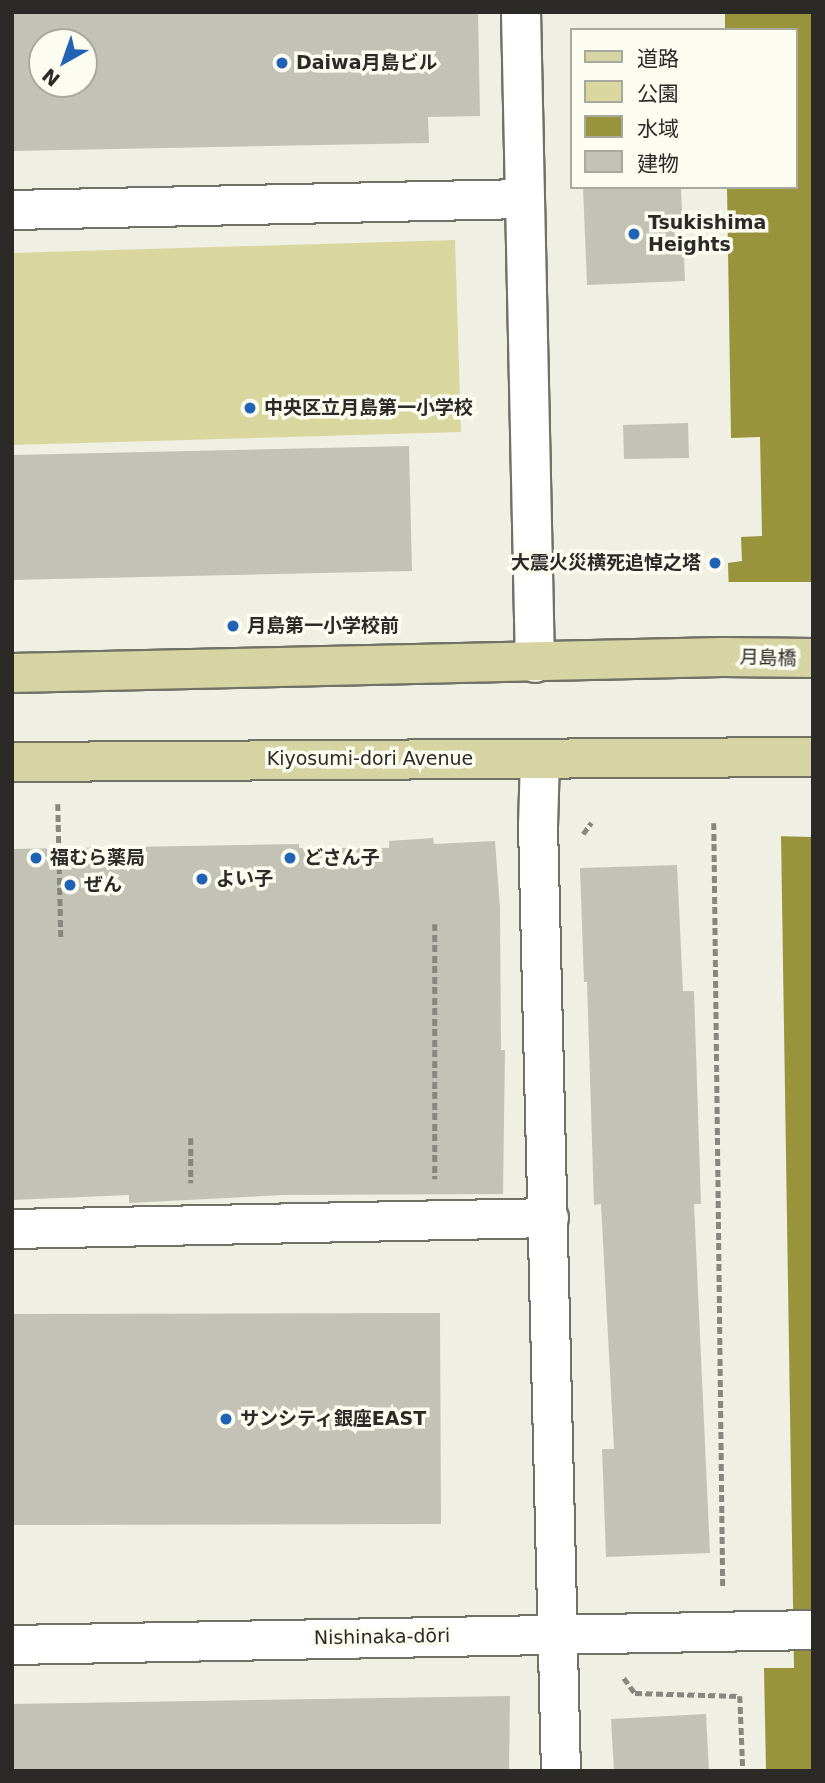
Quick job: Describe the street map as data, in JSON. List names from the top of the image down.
{
  "streets": {
    "main road": ["月島橋", "Kiyosumi-dori Avenue"],
    "street": ["Nishinaka-dōri"]
  },
  "places": [
    "Daiwa月島ビル",
    "Tsukishima Heights",
    "中央区立月島第一小学校",
    "大震火災横死追悼之塔",
    "月島第一小学校前",
    "福むら薬局",
    "どさん子",
    "よい子",
    "ぜん",
    "サンシティ銀座EAST"
  ],
  "legend": [
    "道路",
    "公園",
    "水域",
    "建物"
  ],
  "north": "bottom left"
}
